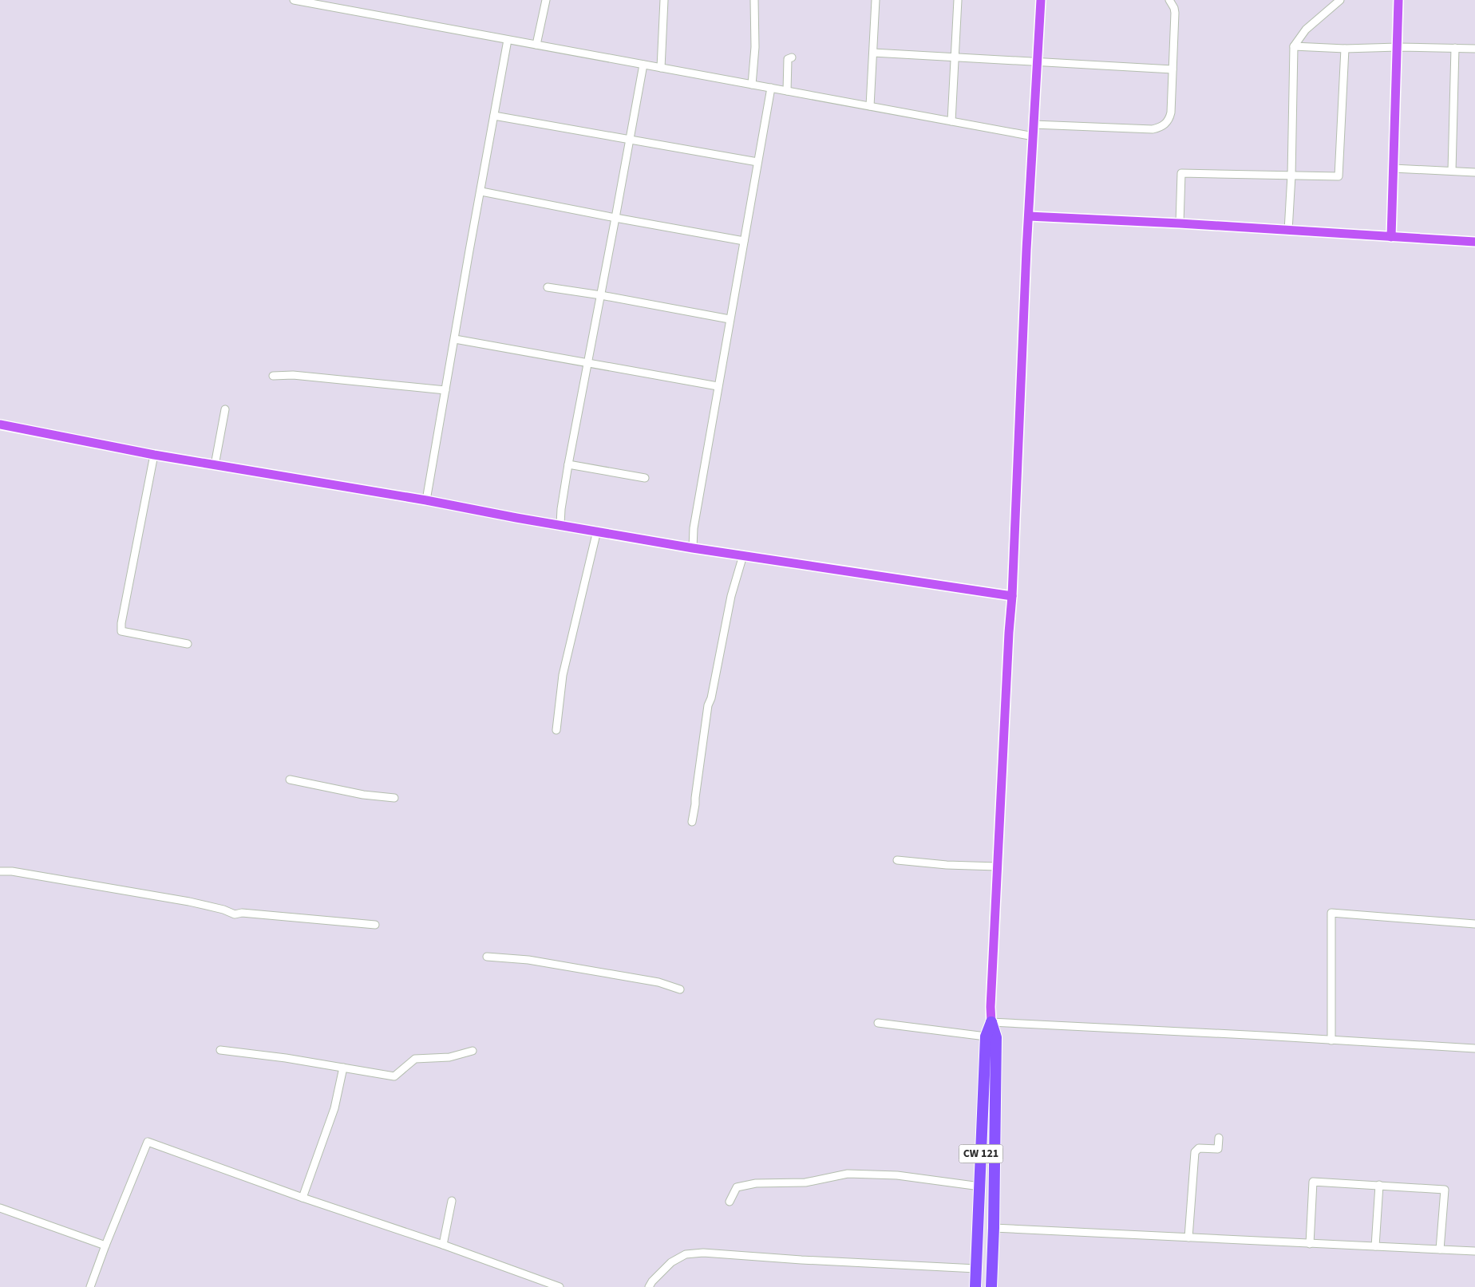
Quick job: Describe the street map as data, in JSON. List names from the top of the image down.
{
  "streets": {
    "highway": ["CW 121"]
  }
}
